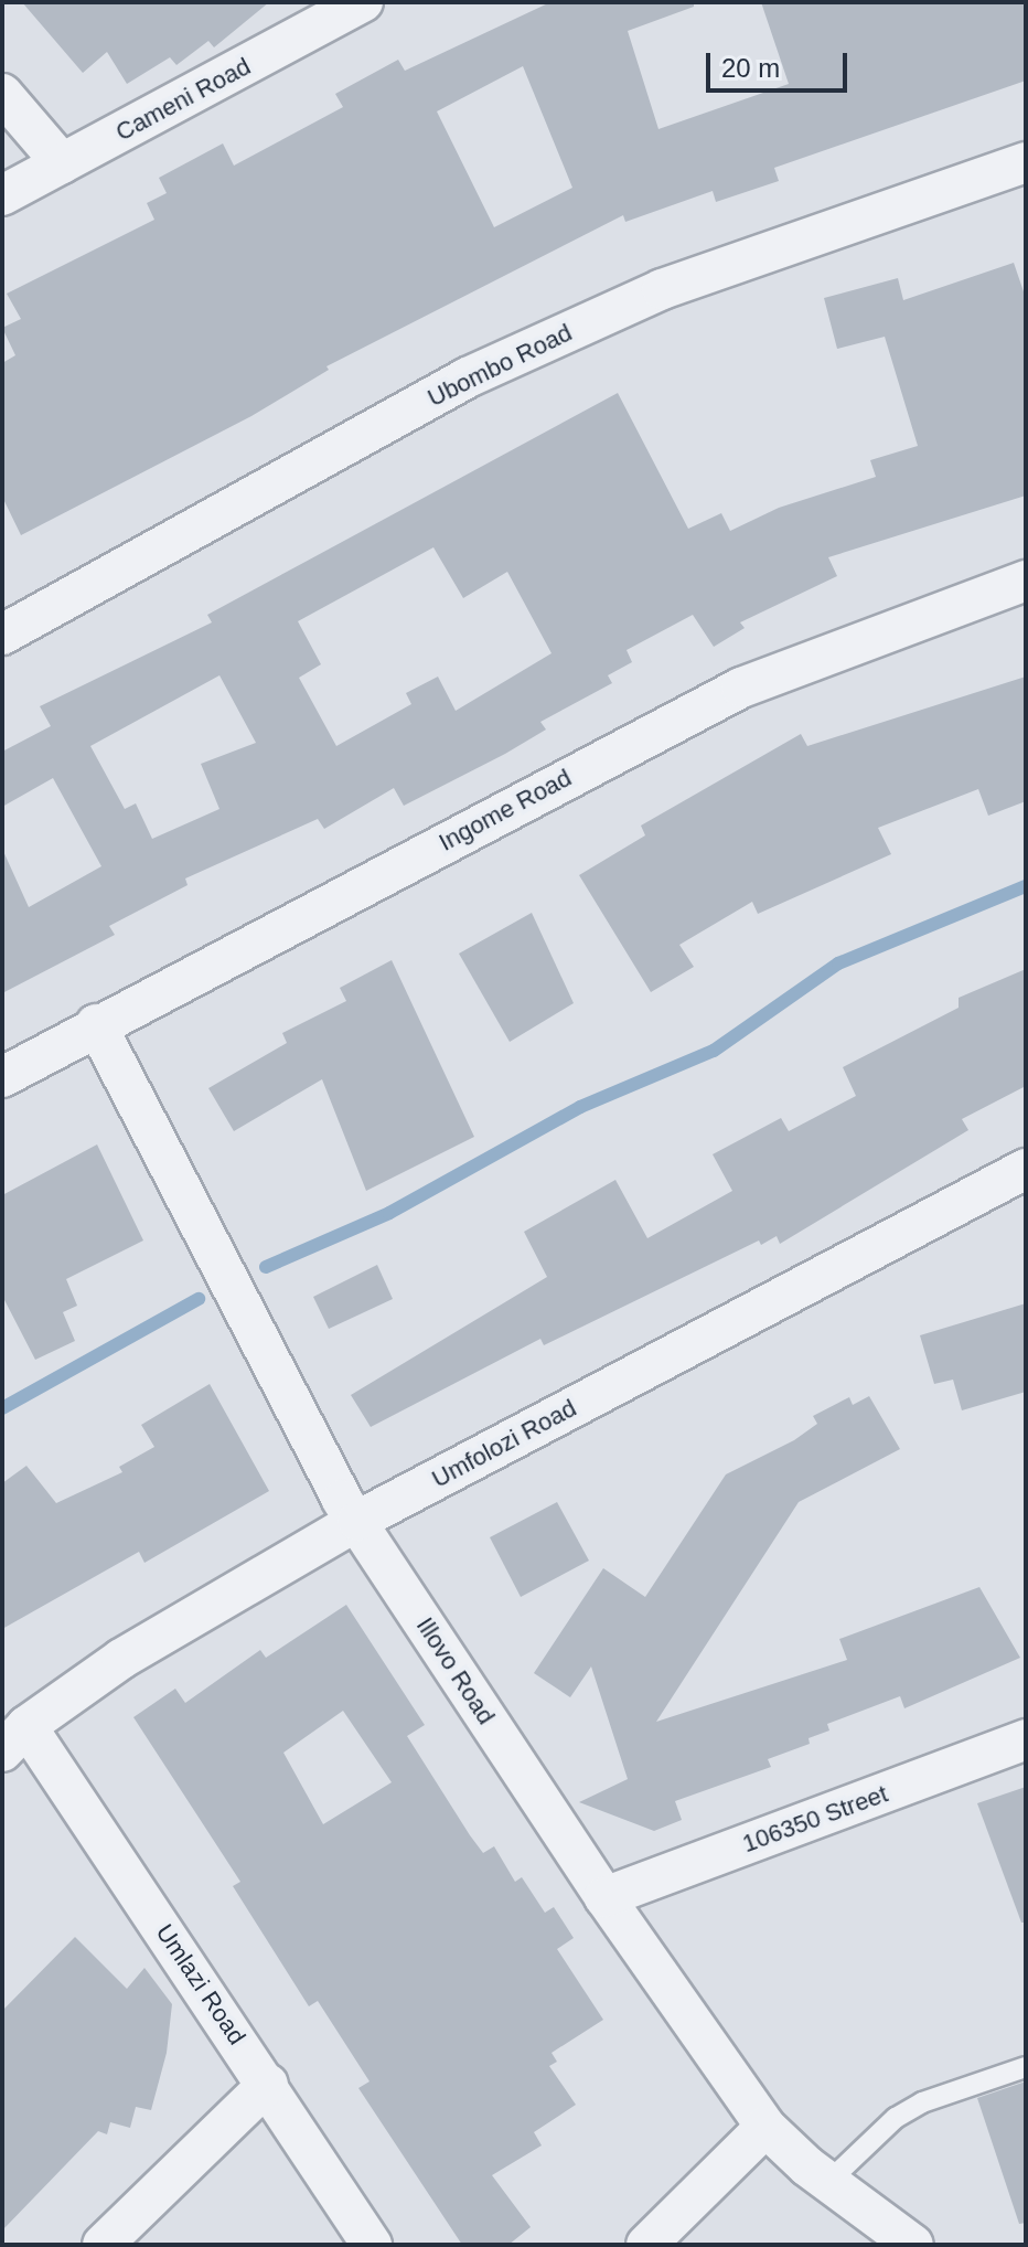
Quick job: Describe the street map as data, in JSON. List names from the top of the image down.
{
  "streets": {
    "street": [
      "Cameni Road",
      "Ubombo Road",
      "Ingome Road",
      "Umfolozi Road",
      "Illovo Road",
      "106350 Street",
      "Umlazi Road"
    ]
  },
  "crossings": [
    ["Ingome Road", "Illovo Road"],
    ["Umfolozi Road", "Illovo Road"],
    ["Umfolozi Road", "Umlazi Road"],
    ["Illovo Road", "106350 Street"]
  ],
  "scale_bar": "20 m"
}
